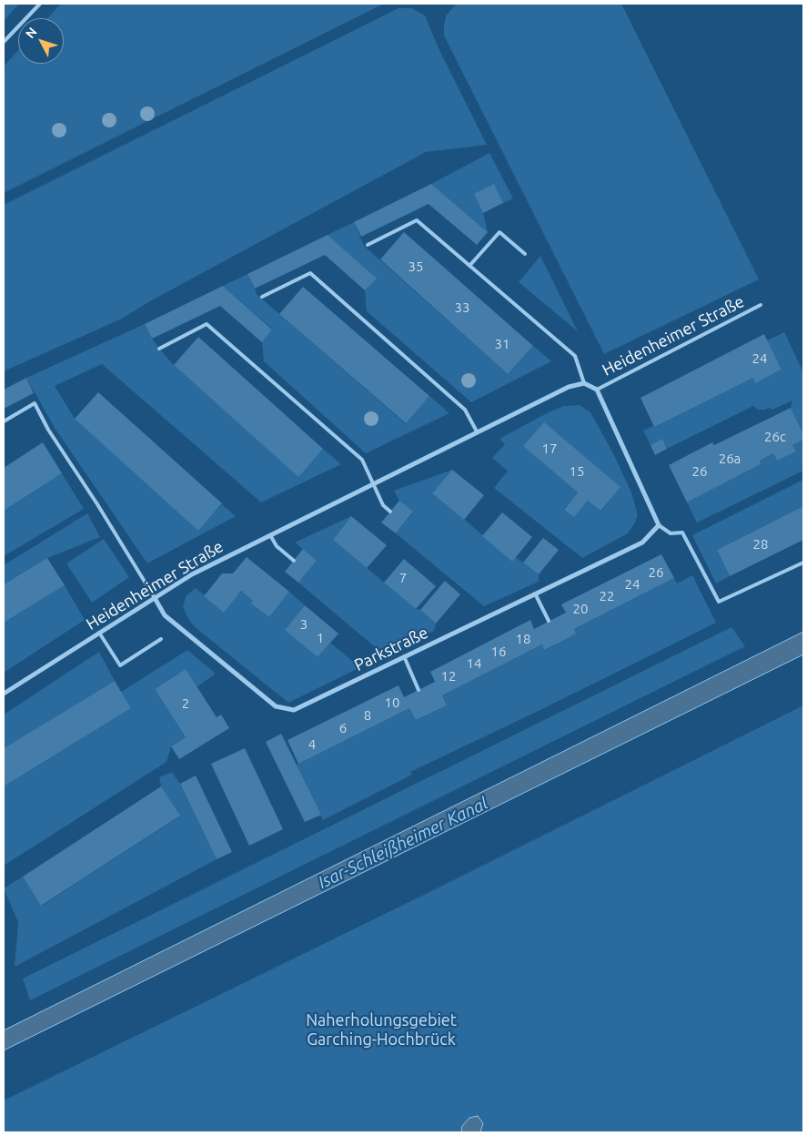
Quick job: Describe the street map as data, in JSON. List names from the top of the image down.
{
  "streets": {
    "street": ["Heidenheimer Straße", "Parkstraße"]
  },
  "crossings": [
    ["Heidenheimer Straße", "Parkstraße"]
  ],
  "water": ["Isar-Schleißheimer Kanal"],
  "parks": ["Naherholungsgebiet Garching-Hochbrück"],
  "house_numbers": [
    "35",
    "33",
    "31",
    "24",
    "26c",
    "17",
    "26a",
    "15",
    "26",
    "28",
    "26",
    "7",
    "24",
    "22",
    "20",
    "3",
    "1",
    "18",
    "16",
    "14",
    "12",
    "10",
    "2",
    "8",
    "6",
    "4"
  ],
  "north": "top left"
}
